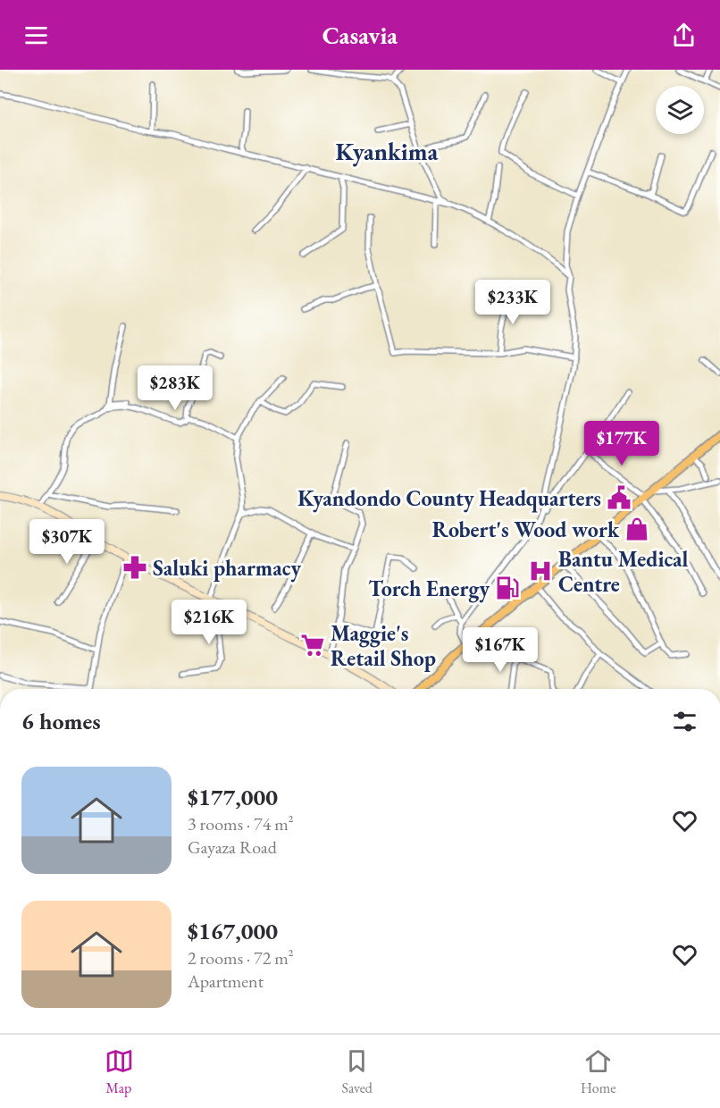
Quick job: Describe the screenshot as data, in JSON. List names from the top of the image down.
{
  "districts": ["Kyankima"],
  "places": {
    "public building": ["Kyandondo County Headquarters"],
    "shop": ["Robert's Wood work"],
    "pharmacy": ["Saluki pharmacy"],
    "hospital": ["Bantu Medical Centre"],
    "fuel station": ["Torch Energy"],
    "supermarket": ["Maggie's Retail Shop"]
  },
  "page": {
    "header": "Casavia",
    "price": [
      "$233K",
      "$283K",
      "$177K",
      "$307K",
      "$216K",
      "$167K"
    ],
    "heading": "6 homes",
    "list": [
      {
        "name": "$177,000",
        "note": "3 rooms · 74 m² · Gayaza Road"
      },
      {
        "name": "$167,000",
        "note": "2 rooms · 72 m² · Apartment"
      }
    ],
    "tabs": ["Map", "Saved", "Home"]
  }
}
